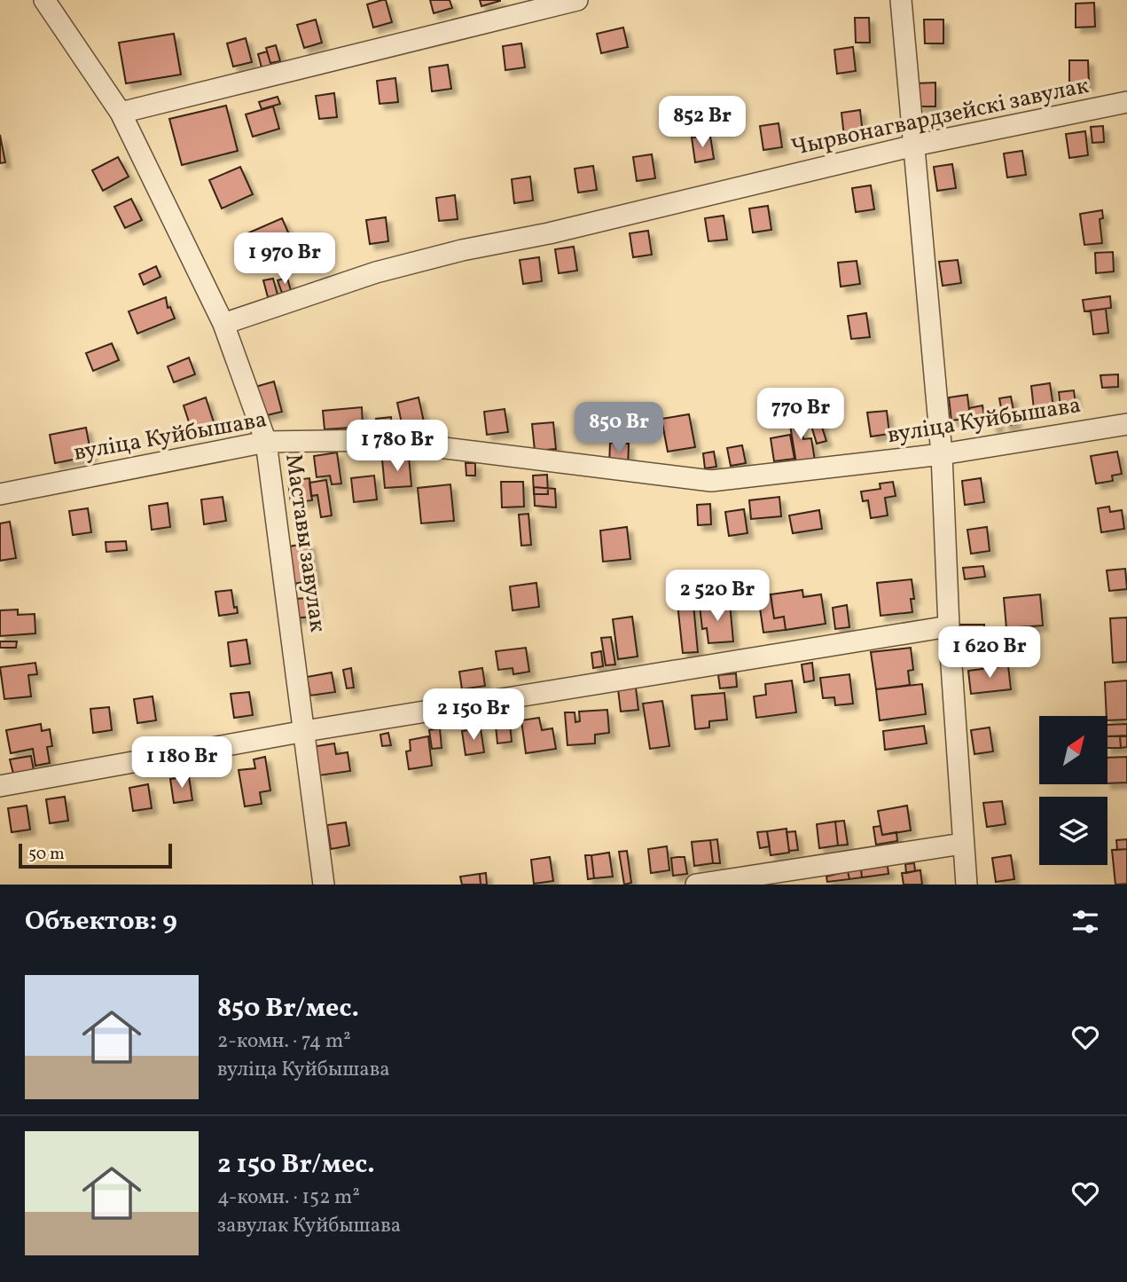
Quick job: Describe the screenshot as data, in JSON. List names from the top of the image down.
{
  "streets": {
    "street": ["Чырвонагвардзейскі завулак", "вуліца Куйбышава", "Маставы завулак"]
  },
  "crossings": [
    ["Чырвонагвардзейскі завулак", "Маставы завулак"],
    ["вуліца Куйбышава", "Маставы завулак"]
  ],
  "scale_bar": "50 m",
  "north": "top right",
  "page": {
    "price": [
      "852 Br",
      "1 970 Br",
      "770 Br",
      "850 Br",
      "1 780 Br",
      "2 520 Br",
      "1 620 Br",
      "2 150 Br",
      "1 180 Br"
    ],
    "scale": "50 m",
    "heading": "Объектов: 9",
    "list": [
      {
        "name": "850 Br/мес.",
        "note": "2-комн. · 74 m² · вуліца Куйбышава"
      },
      {
        "name": "2 150 Br/мес.",
        "note": "4-комн. · 152 m² · завулак Куйбышава"
      }
    ]
  }
}
